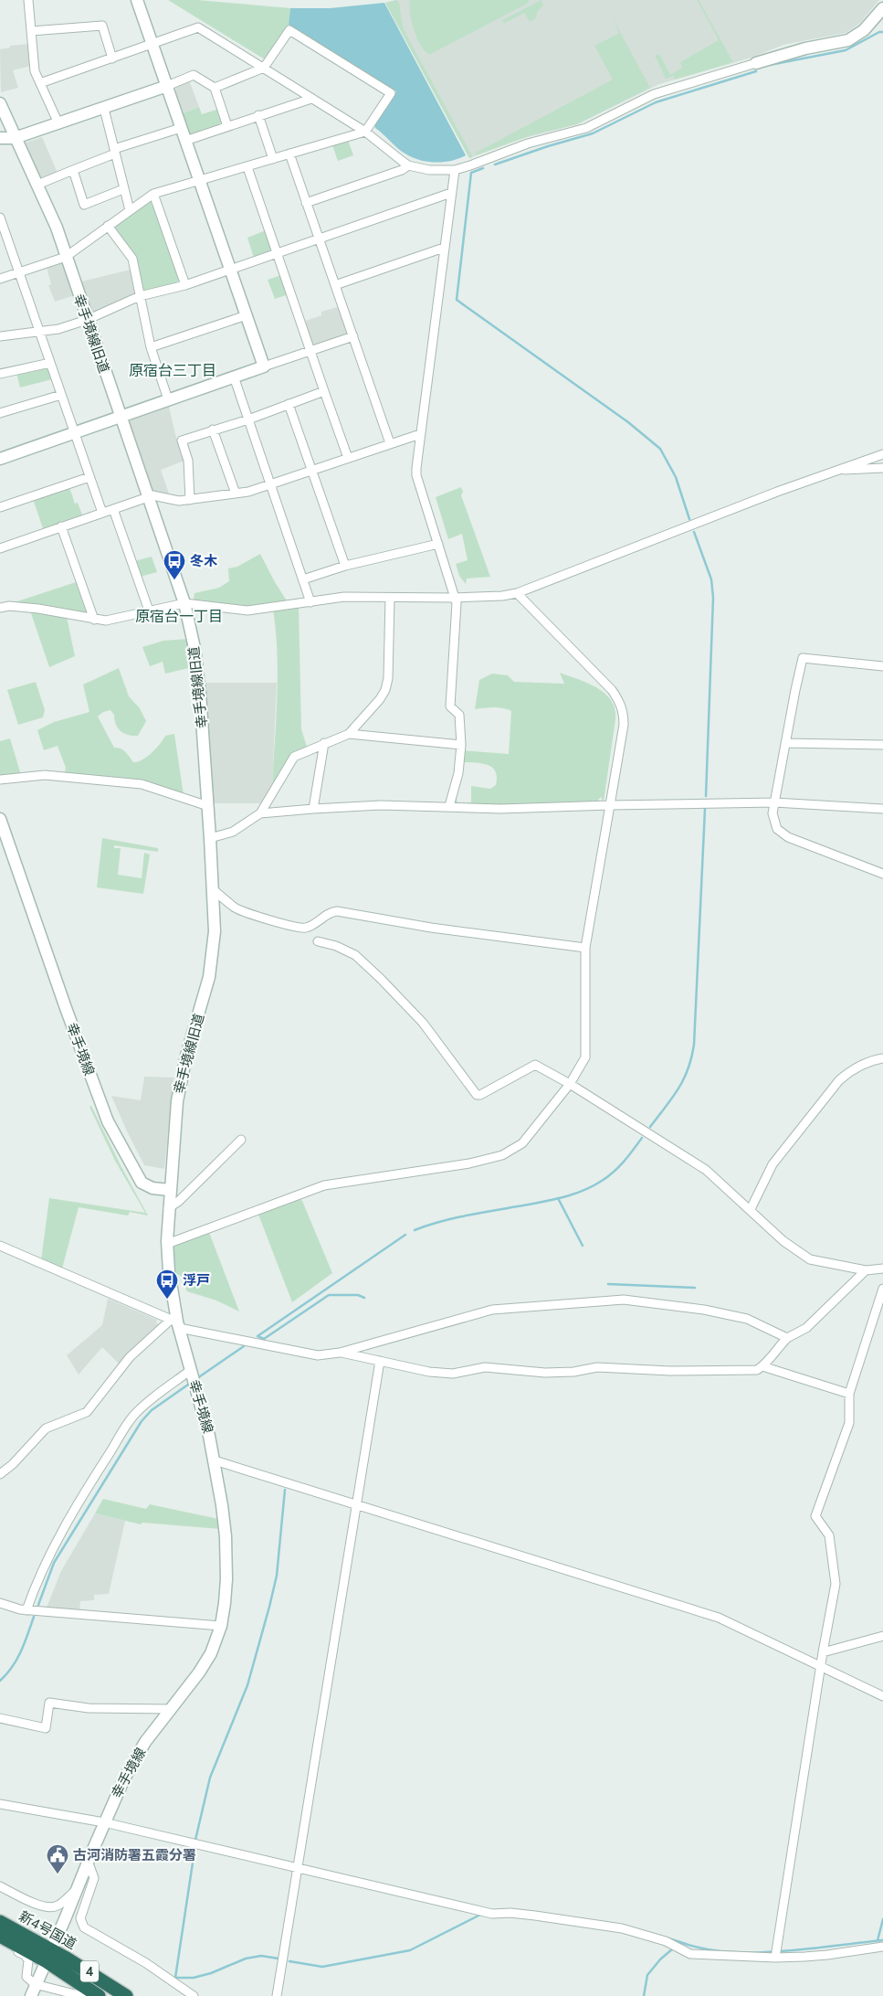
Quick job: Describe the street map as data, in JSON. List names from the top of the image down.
{
  "streets": {
    "highway": ["新4号国道", "4"],
    "street": ["幸手境線旧道", "幸手境線"]
  },
  "crossings": [
    ["幸手境線旧道", "幸手境線"],
    ["幸手境線", "新4号国道"]
  ],
  "districts": ["原宿台三丁目", "原宿台一丁目"],
  "places": {
    "bus stop": ["冬木", "浮戸"],
    "public building": ["古河消防署五霞分署"]
  }
}
